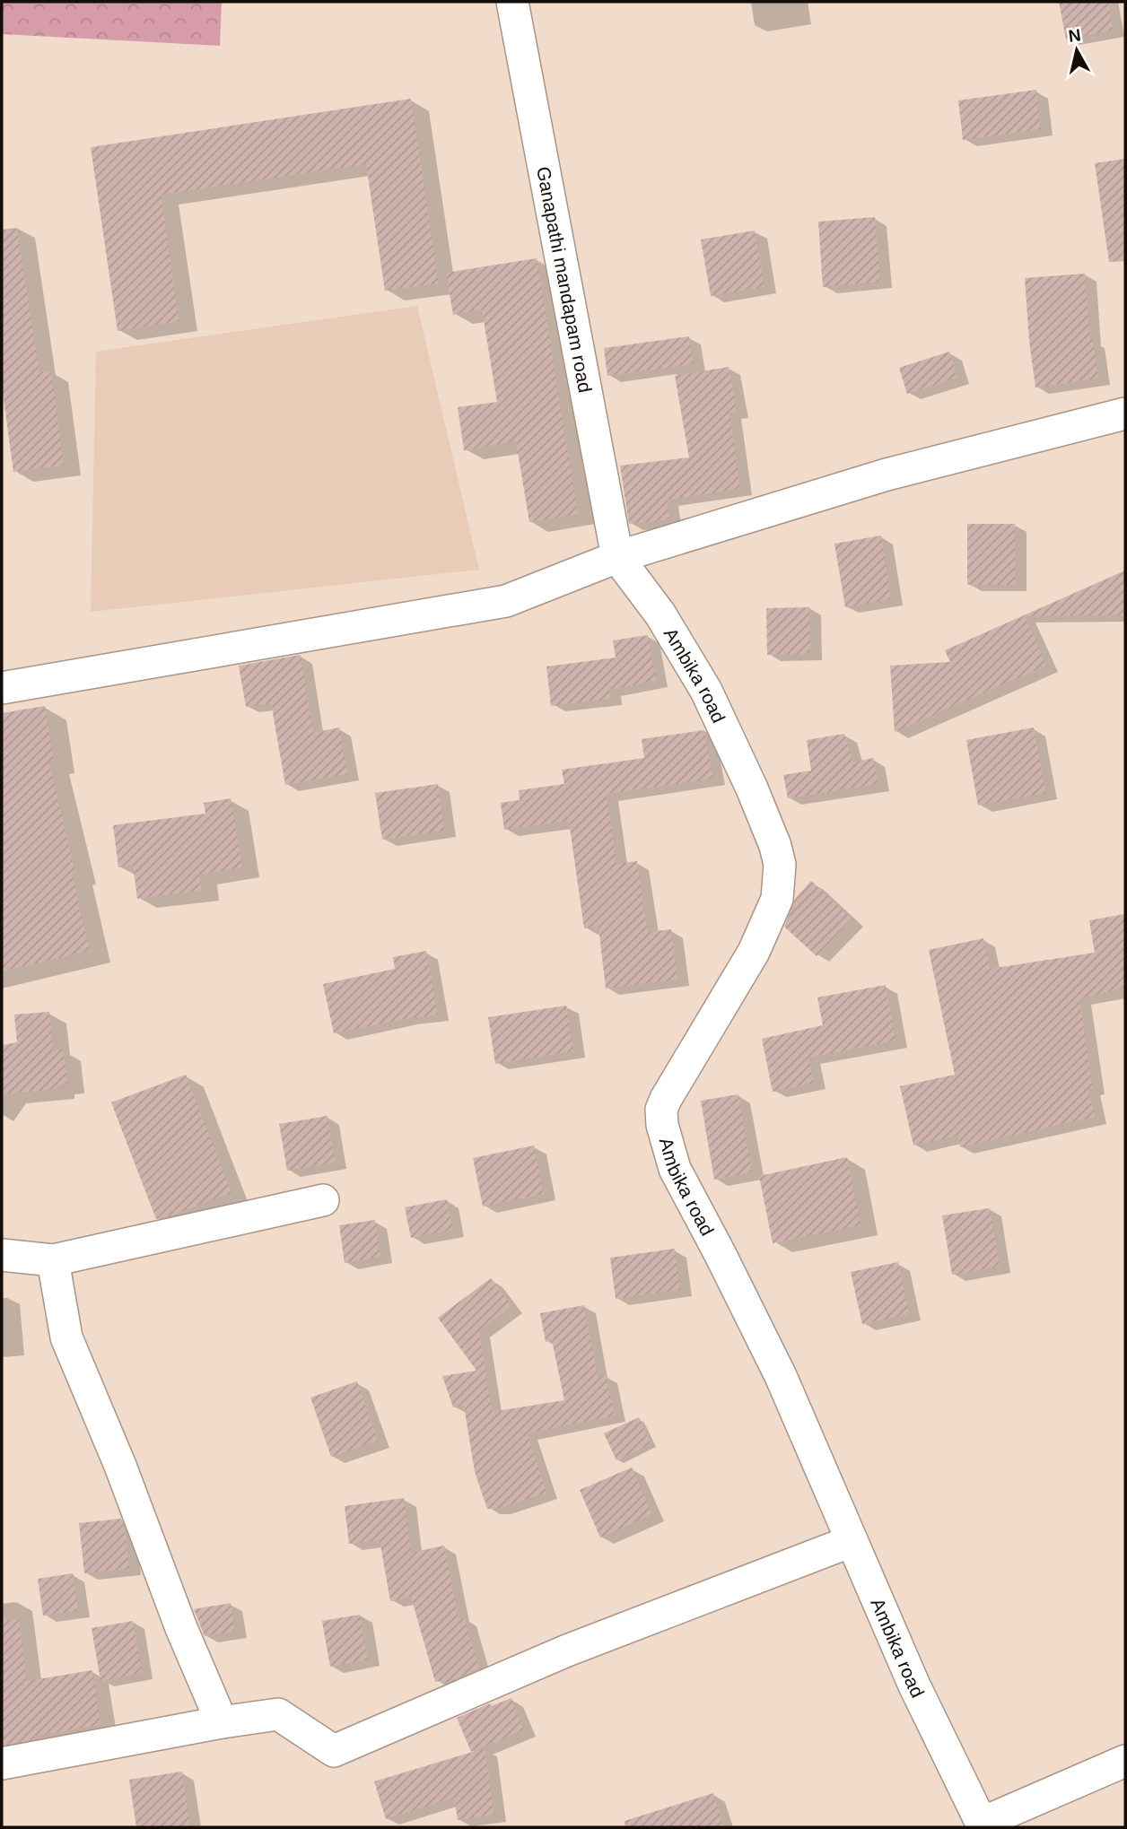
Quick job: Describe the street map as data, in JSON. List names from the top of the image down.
{
  "streets": {
    "street": ["Ganapathi mandapam road", "Ambika road"]
  },
  "crossings": [
    ["Ganapathi mandapam road", "Ambika road"]
  ],
  "north": "top"
}
